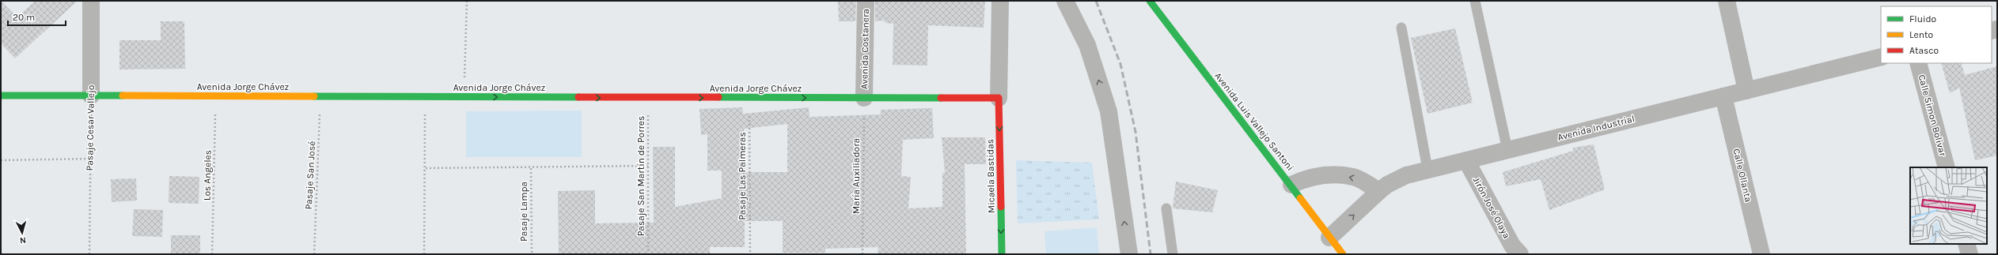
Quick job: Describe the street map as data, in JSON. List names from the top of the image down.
{
  "streets": {
    "street": [
      "Avenida Costanera",
      "Avenida Jorge Chávez",
      "Calle Simon Bolivar",
      "Avenida Luis Vallejo Santoni",
      "Pasaje Cesar Vallejo",
      "Avenida Industrial",
      "Calle Ollanta",
      "Micaela Bastidas",
      "Jirón José Olaya"
    ],
    "path": [
      "Los Angeles",
      "Pasaje San José",
      "Pasaje San Martín de Porres",
      "Pasaje Las Palmeras",
      "María Auxiliadora",
      "Pasaje Lampa"
    ]
  },
  "crossings": [
    ["Avenida Costanera", "Avenida Jorge Chávez"],
    ["Avenida Costanera", "María Auxiliadora"],
    ["Avenida Jorge Chávez", "Pasaje Cesar Vallejo"],
    ["Avenida Jorge Chávez", "Los Angeles"],
    ["Avenida Jorge Chávez", "Pasaje San José"],
    ["Avenida Jorge Chávez", "Pasaje San Martín de Porres"],
    ["Avenida Jorge Chávez", "Pasaje Las Palmeras"],
    ["Avenida Jorge Chávez", "María Auxiliadora"],
    ["Avenida Jorge Chávez", "Micaela Bastidas"],
    ["Avenida Luis Vallejo Santoni", "Avenida Industrial"],
    ["Avenida Industrial", "Calle Ollanta"],
    ["Avenida Industrial", "Jirón José Olaya"]
  ],
  "one_way": ["Avenida Jorge Chávez", "Micaela Bastidas"],
  "legend": ["Fluido", "Lento", "Atasco"],
  "scale_bar": "20 m",
  "north": "bottom"
}
